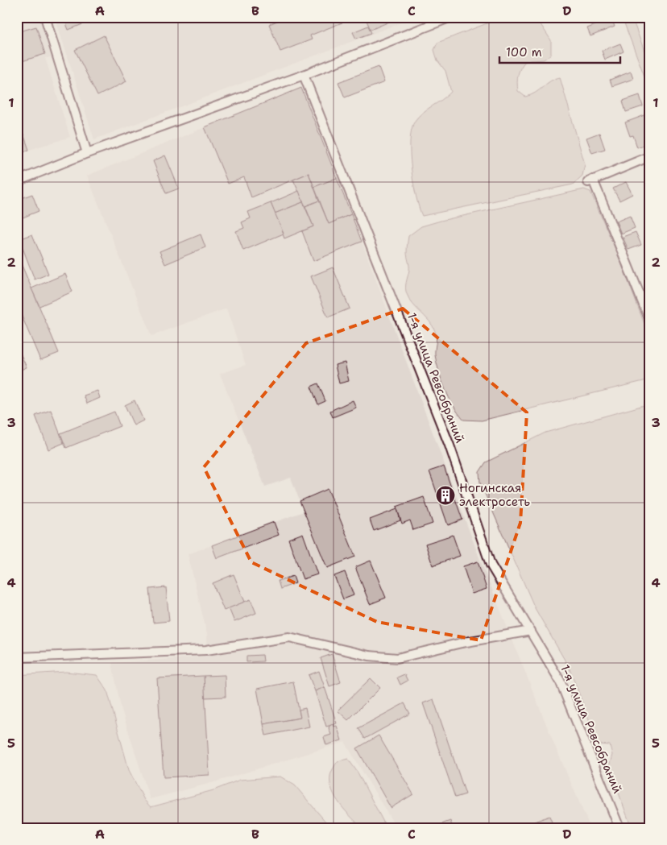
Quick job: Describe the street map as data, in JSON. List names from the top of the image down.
{
  "streets": {
    "street": ["1-я улица Ревсобраний"]
  },
  "places": {
    "building": ["Ногинская электросеть"]
  },
  "scale_bar": "100 m",
  "grid": {
    "columns": [
      "A",
      "B",
      "C",
      "D"
    ],
    "rows": [
      "1",
      "2",
      "3",
      "4",
      "5"
    ]
  }
}
